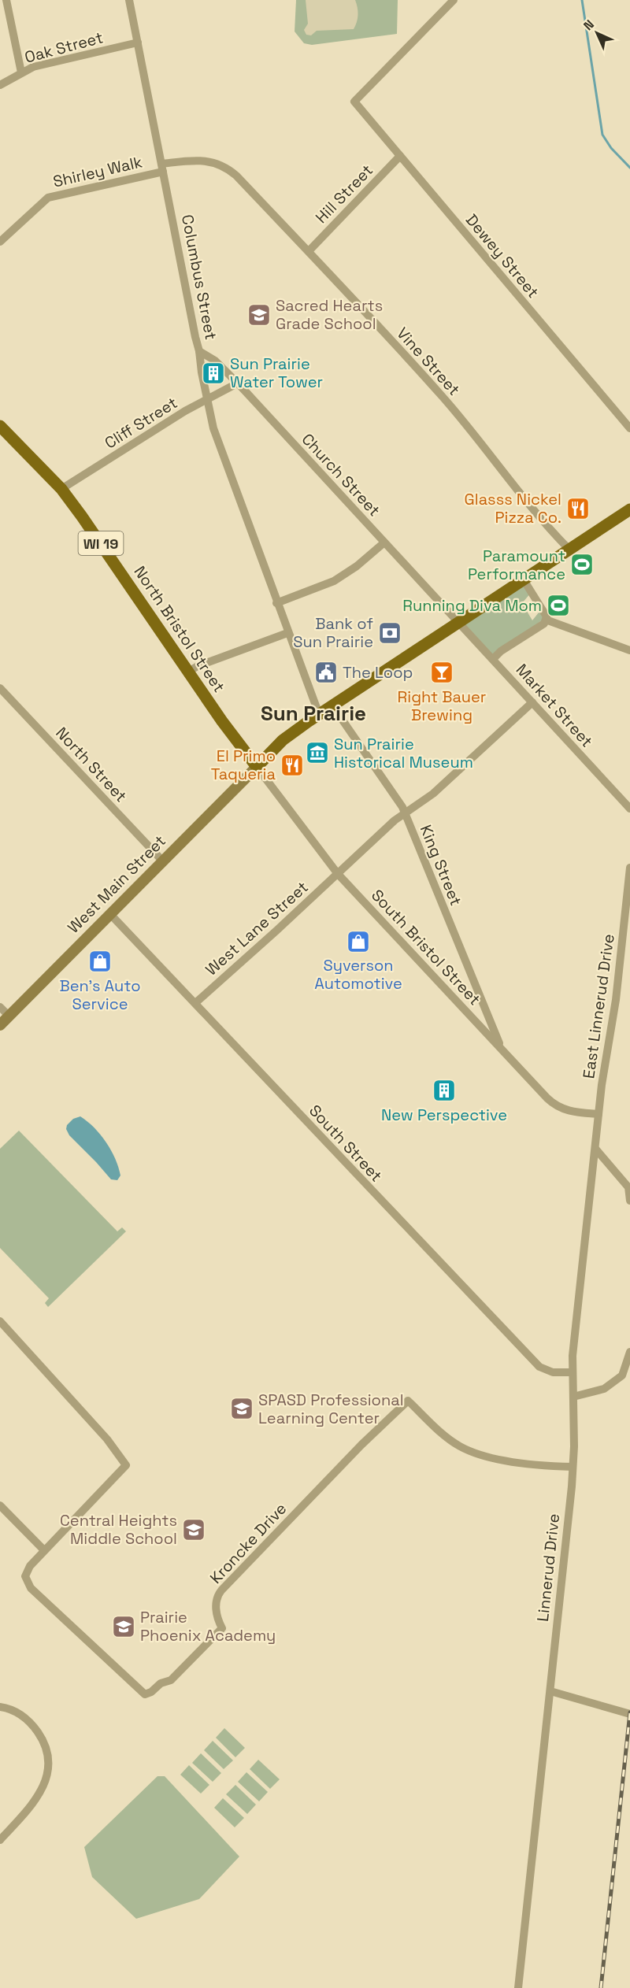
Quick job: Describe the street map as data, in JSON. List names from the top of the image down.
{
  "streets": {
    "main road": ["WI 19", "North Bristol Street", "West Main Street"],
    "street": [
      "Oak Street",
      "Shirley Walk",
      "Hill Street",
      "Dewey Street",
      "Columbus Street",
      "Vine Street",
      "Cliff Street",
      "Church Street",
      "Market Street",
      "North Street",
      "King Street",
      "West Lane Street",
      "South Bristol Street",
      "East Linnerud Drive",
      "South Street",
      "Kroncke Drive",
      "Linnerud Drive"
    ]
  },
  "crossings": [
    ["Oak Street", "Columbus Street"],
    ["Shirley Walk", "Columbus Street"],
    ["Shirley Walk", "Vine Street"],
    ["Hill Street", "Dewey Street"],
    ["Hill Street", "Vine Street"],
    ["Columbus Street", "Vine Street"],
    ["Columbus Street", "Cliff Street"],
    ["Columbus Street", "Church Street"],
    ["Cliff Street", "Church Street"],
    ["Cliff Street", "North Bristol Street"],
    ["Church Street", "Market Street"],
    ["North Bristol Street", "West Main Street"],
    ["North Bristol Street", "South Bristol Street"],
    ["Market Street", "West Lane Street"],
    ["North Street", "West Main Street"],
    ["King Street", "West Lane Street"],
    ["King Street", "South Bristol Street"],
    ["West Main Street", "South Bristol Street"],
    ["West Main Street", "South Street"],
    ["West Lane Street", "South Bristol Street"],
    ["West Lane Street", "South Street"],
    ["South Bristol Street", "East Linnerud Drive"],
    ["East Linnerud Drive", "Linnerud Drive"],
    ["South Street", "Linnerud Drive"],
    ["Kroncke Drive", "Linnerud Drive"]
  ],
  "districts": ["Sun Prairie"],
  "places": {
    "school or university": [
      "Sacred Hearts Grade School",
      "SPASD Professional Learning Center",
      "Central Heights Middle School",
      "Prairie Phoenix Academy"
    ],
    "building": ["Sun Prairie Water Tower", "New Perspective"],
    "restaurant": ["Glasss Nickel Pizza Co.", "El Primo Taqueria"],
    "sports": ["Paramount Performance", "Running Diva Mom"],
    "bank": ["Bank of Sun Prairie"],
    "public building": ["The Loop"],
    "bar": ["Right Bauer Brewing"],
    "museum": ["Sun Prairie Historical Museum"],
    "shop": ["Syverson Automotive", "Ben's Auto Service"]
  },
  "north": "top left"
}
